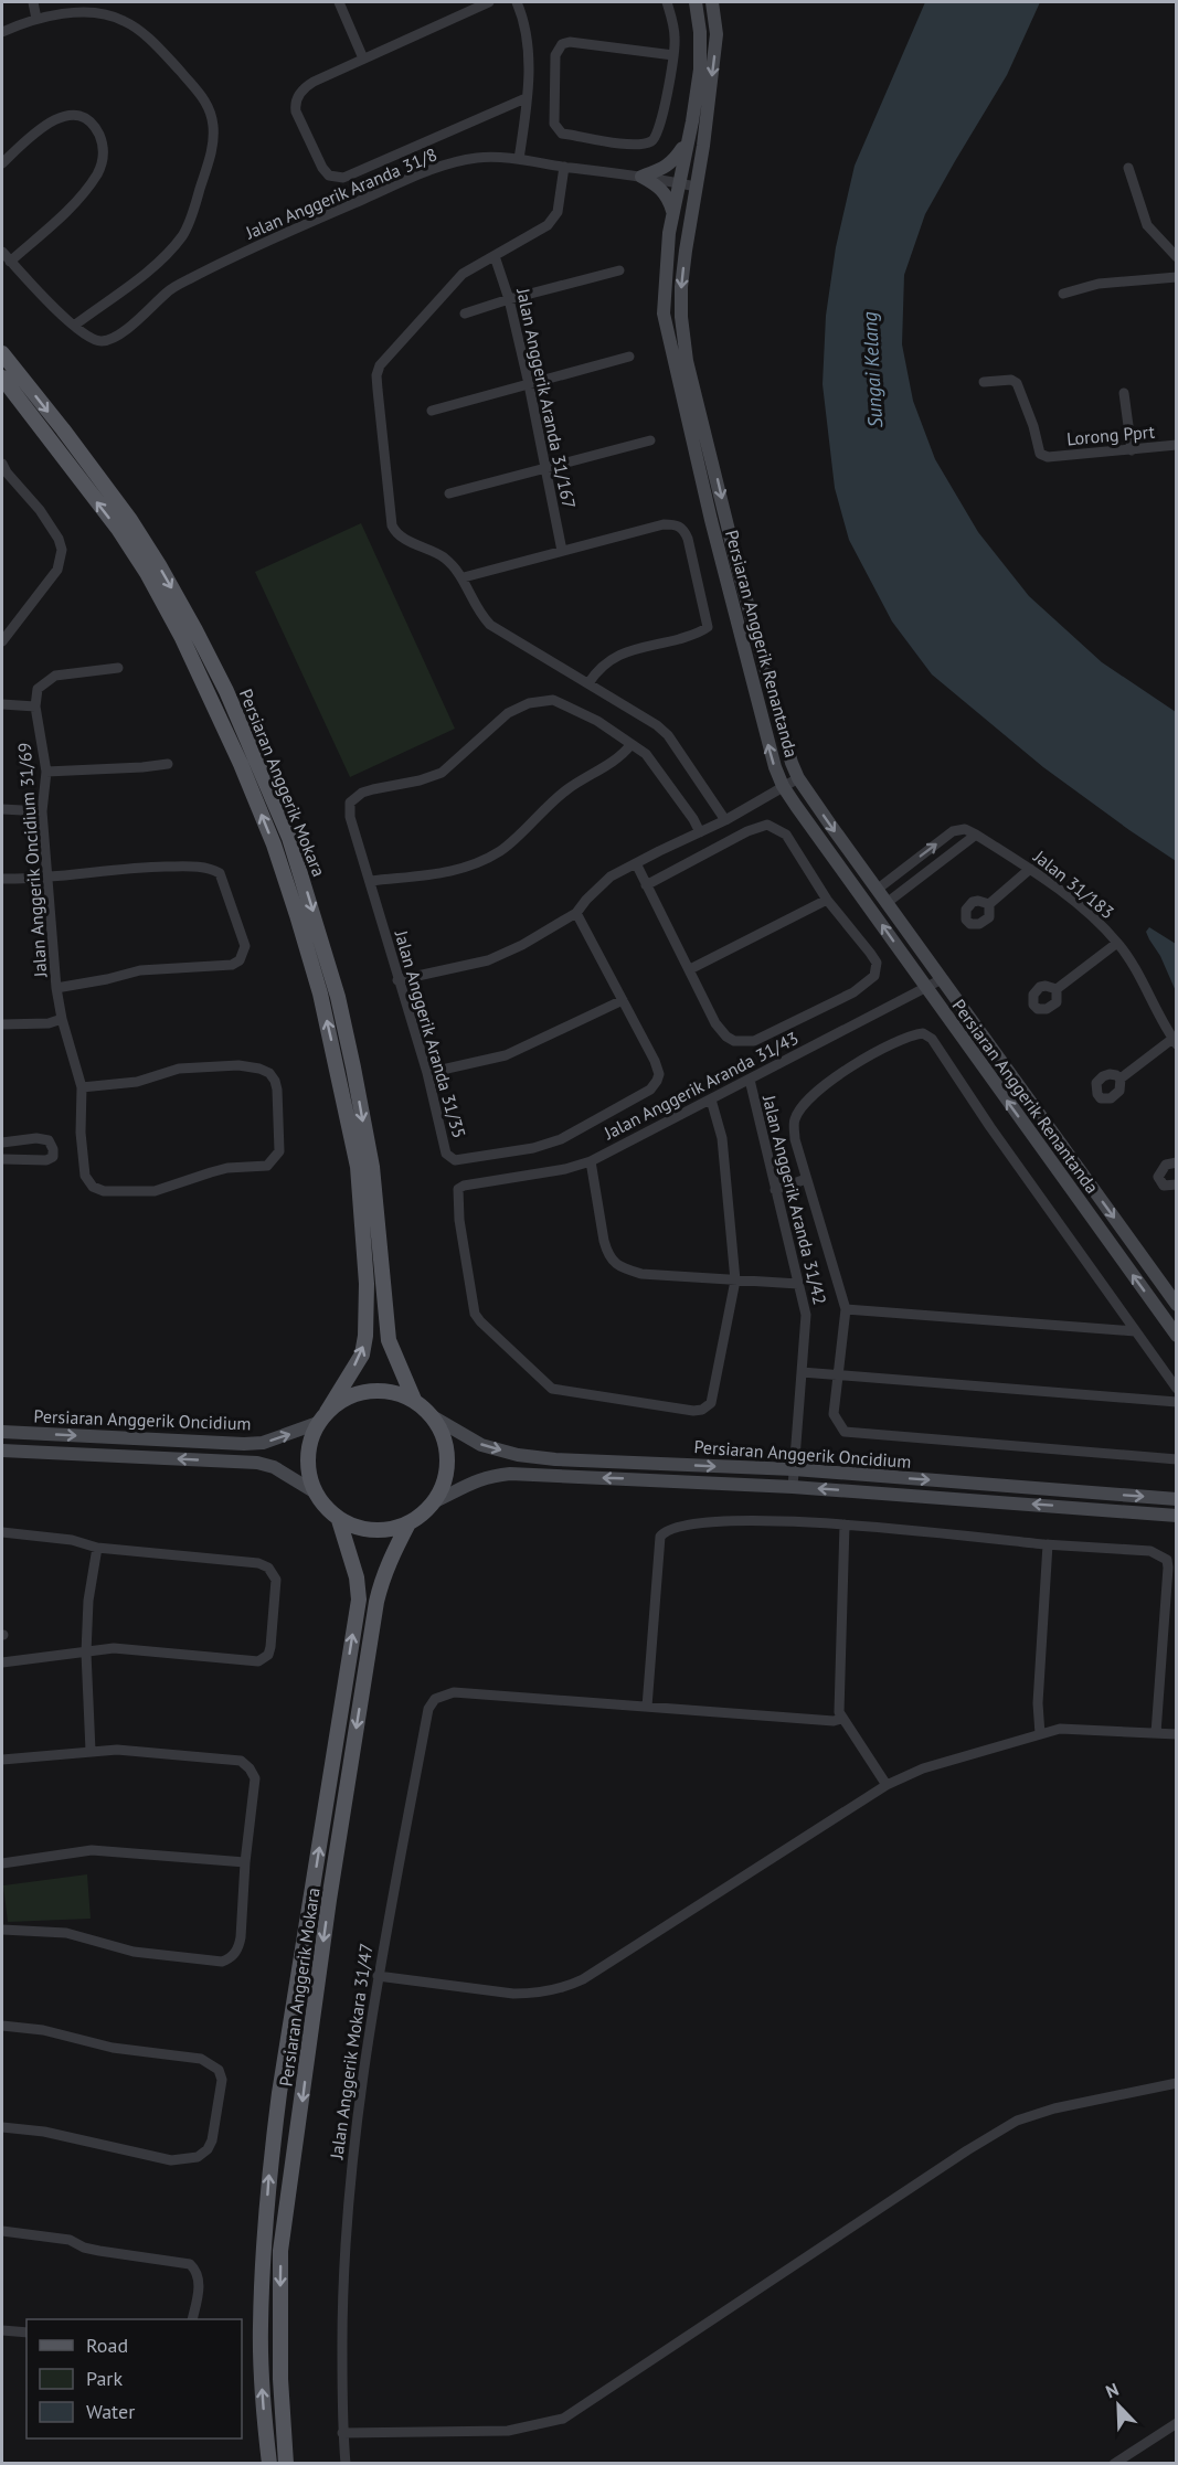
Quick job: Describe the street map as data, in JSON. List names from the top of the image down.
{
  "streets": {
    "main road": ["Persiaran Anggerik Renantanda", "Persiaran Anggerik Mokara", "Persiaran Anggerik Oncidium"],
    "street": [
      "Jalan Anggerik Aranda 31/8",
      "Jalan Anggerik Aranda 31/167",
      "Lorong Pprt",
      "Jalan Anggerik Oncidium 31/69",
      "Jalan 31/183",
      "Jalan Anggerik Aranda 31/35",
      "Jalan Anggerik Aranda 31/43",
      "Jalan Anggerik Aranda 31/42",
      "Jalan Anggerik Mokara 31/47"
    ]
  },
  "crossings": [
    ["Jalan Anggerik Aranda 31/8", "Persiaran Anggerik Renantanda"],
    ["Persiaran Anggerik Renantanda", "Jalan Anggerik Aranda 31/43"],
    ["Persiaran Anggerik Mokara", "Persiaran Anggerik Oncidium"],
    ["Jalan Anggerik Aranda 31/43", "Jalan Anggerik Aranda 31/42"],
    ["Jalan Anggerik Aranda 31/42", "Persiaran Anggerik Oncidium"]
  ],
  "water": ["Sungai Kelang"],
  "legend": ["Road", "Park", "Water"],
  "north": "top left"
}
